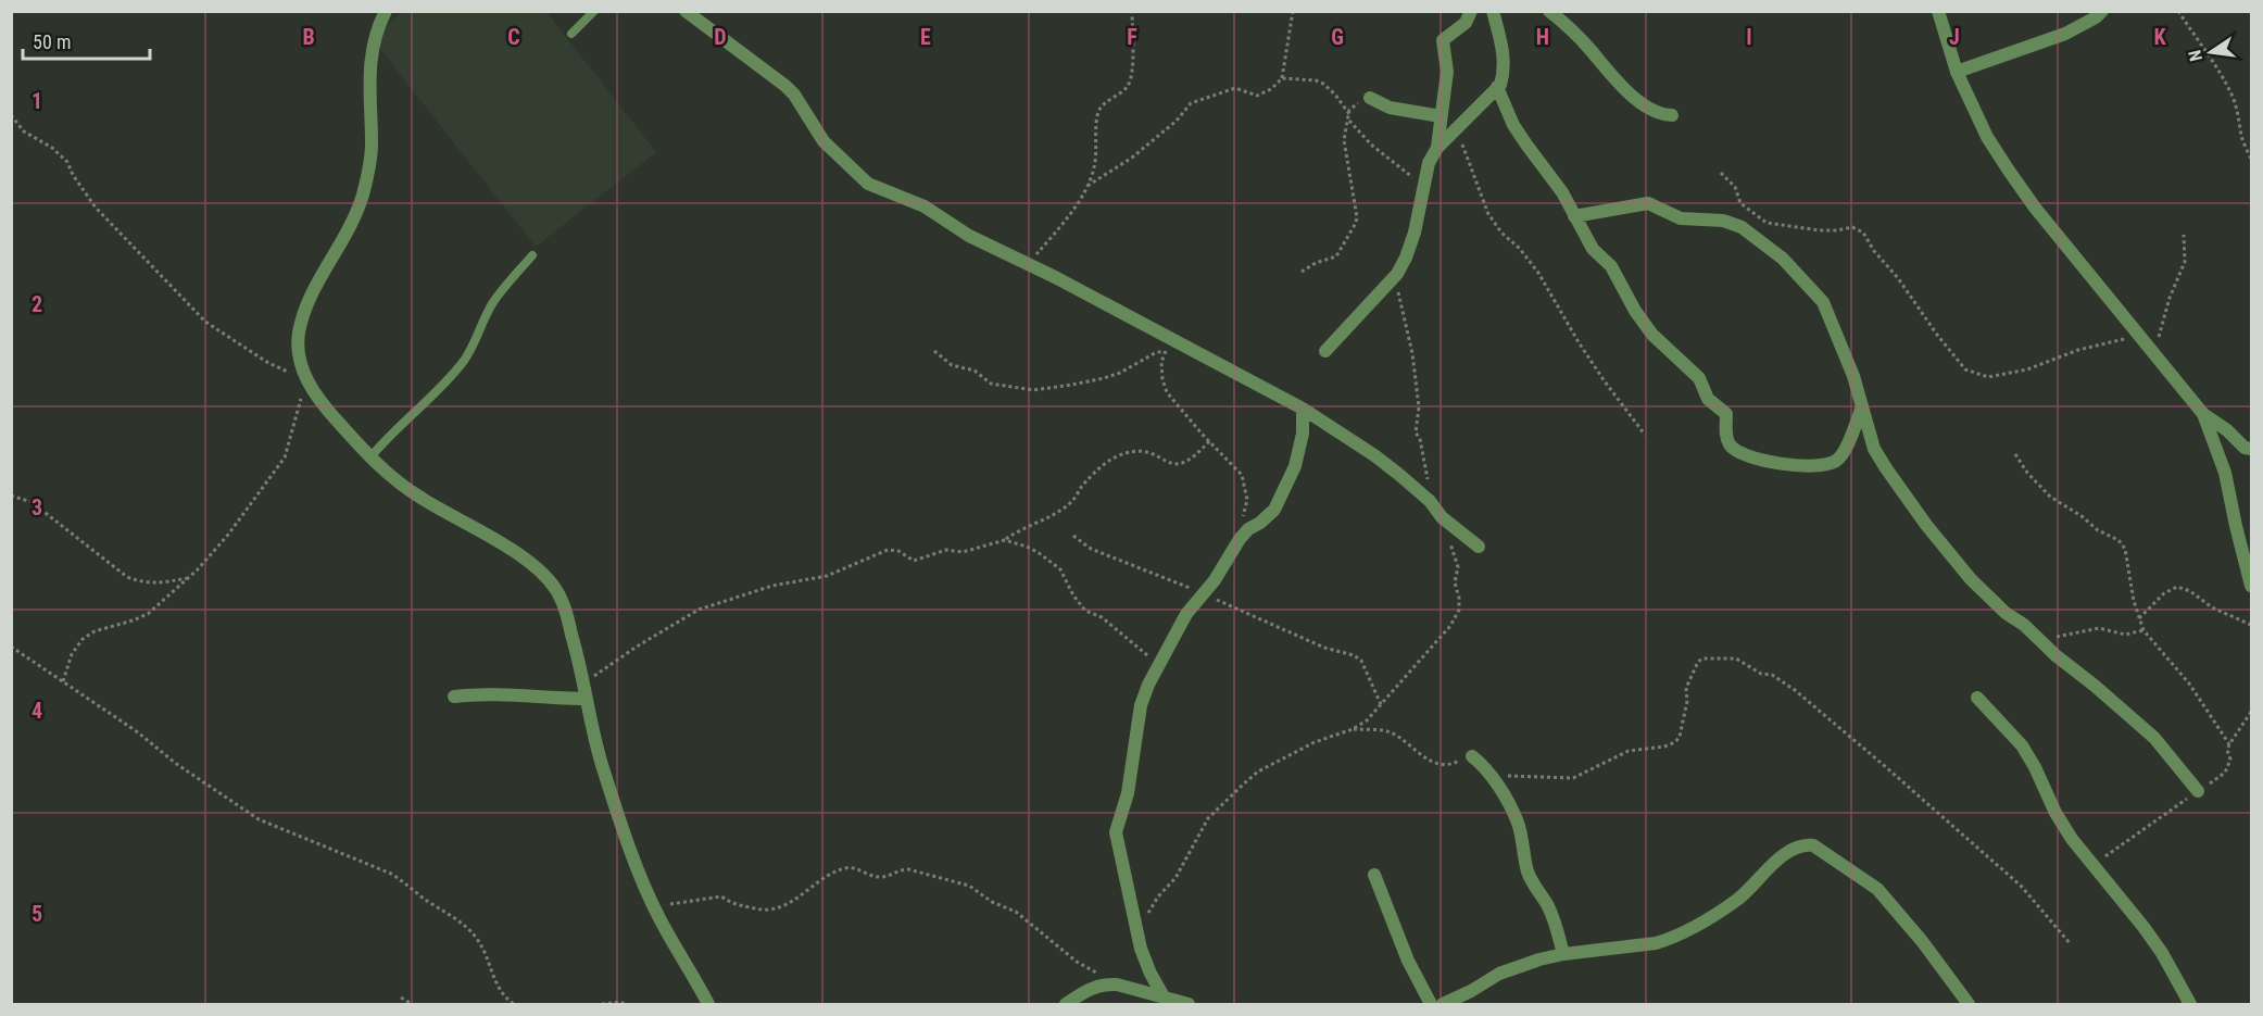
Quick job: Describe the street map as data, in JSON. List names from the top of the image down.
{
  "scale_bar": "50 m",
  "north": "left",
  "grid": {
    "columns": [
      "B",
      "C",
      "D",
      "E",
      "F",
      "G",
      "H",
      "I",
      "J",
      "K"
    ],
    "rows": [
      "1",
      "2",
      "3",
      "4",
      "5"
    ]
  }
}
